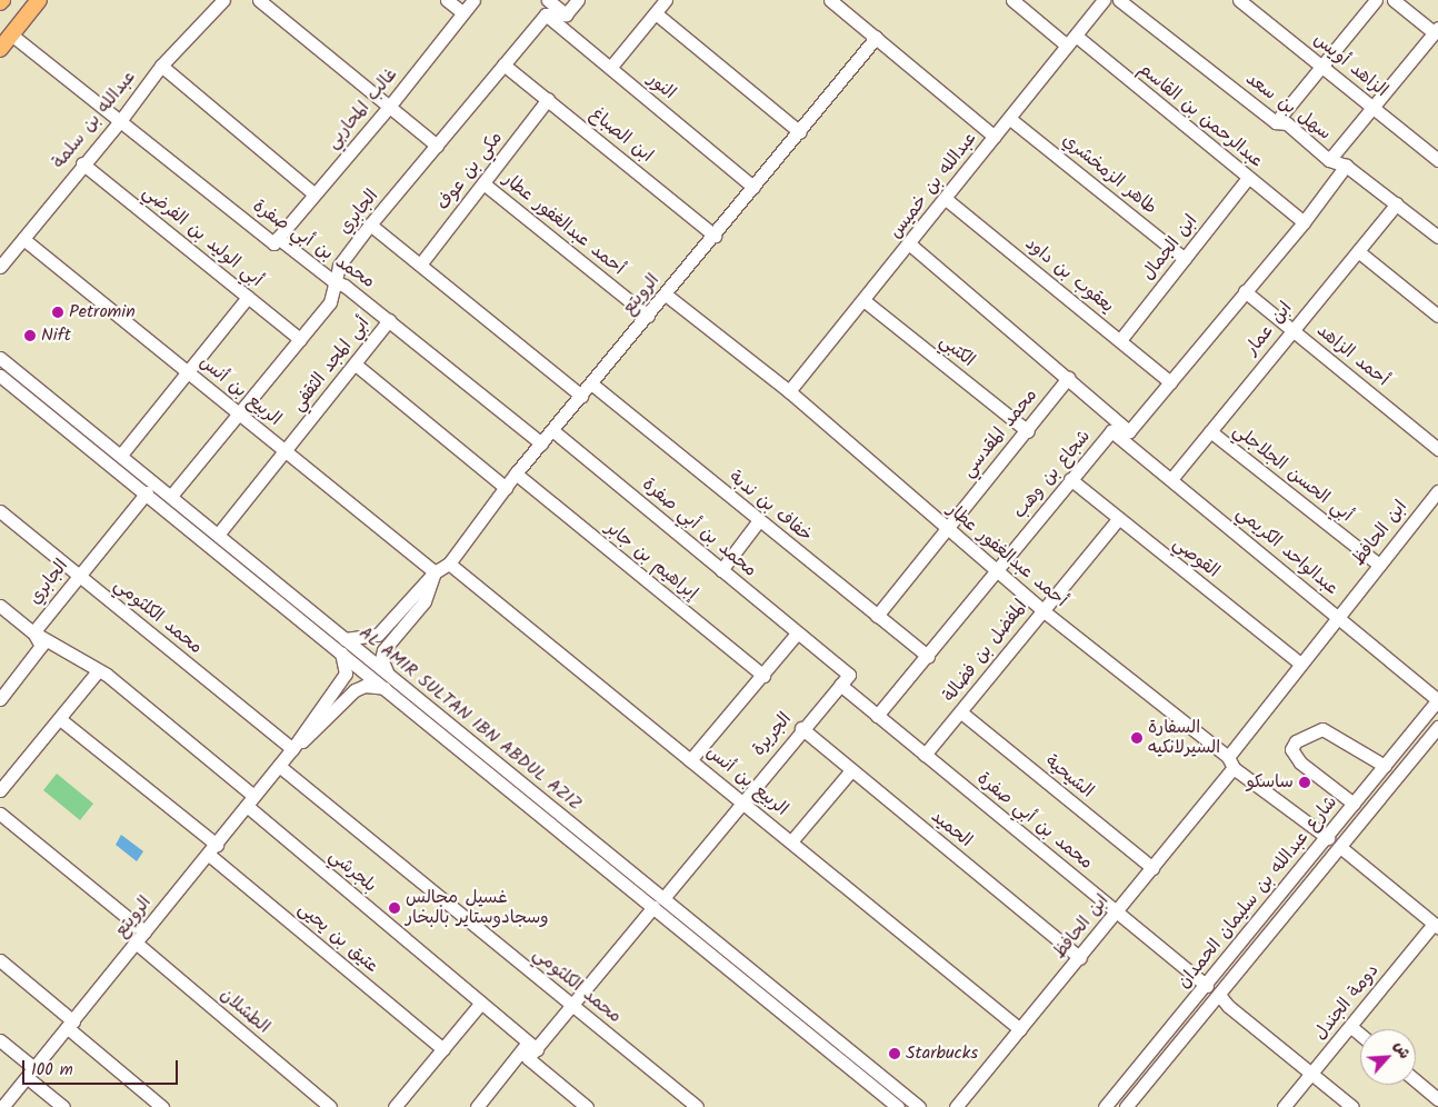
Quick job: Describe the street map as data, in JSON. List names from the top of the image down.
{
  "streets": {
    "street": [
      "الزاهد أويس",
      "النور",
      "سهل بن سعد",
      "غالب المحاربي",
      "عبدالرحمن بن القاسم",
      "عبدالله بن سلمة",
      "ابن الصباغ",
      "مكي بن عوف",
      "طاهر الزمخشري",
      "عبدالله بن خميس",
      "الجابري",
      "أحمد عبدالغفور عطار",
      "أبي الوليد بن الفرضي",
      "محمد بن أبي صفرة",
      "ابن الجمال",
      "يعقوب بن داود",
      "الرويتع",
      "ابن عمار",
      "الكتبي",
      "أحمد الزاهد",
      "أبي المجد الثقفي",
      "الربيع بن أنس",
      "محمد المقدسي",
      "أبي الحسن الجلاجلي",
      "شجاع بن وهب",
      "خفاف بن ندبة",
      "ابن الحافظ",
      "عبدالواحد الكريمي",
      "القوصي",
      "إبراهيم بن جابر",
      "محمد الكلثومي",
      "المفضل بن فضالة",
      "AL AMIR SULTAN IBN ABDUL AZIZ",
      "الجريرة",
      "الشيحية",
      "الحميد",
      "بلجرشي",
      "شارع عبدالله بن سليمان الحمدان",
      "عتيق بن يحيى",
      "دومة الجندل",
      "الطشلان"
    ]
  },
  "crossings": [
    ["النور", "الجابري"],
    ["النور", "الرويتع"],
    ["سهل بن سعد", "ابن عمار"],
    ["غالب المحاربي", "محمد بن أبي صفرة"],
    ["عبدالرحمن بن القاسم", "عبدالله بن خميس"],
    ["عبدالرحمن بن القاسم", "ابن الجمال"],
    ["عبدالله بن سلمة", "أبي الوليد بن الفرضي"],
    ["عبدالله بن سلمة", "محمد بن أبي صفرة"],
    ["عبدالله بن سلمة", "الربيع بن أنس"],
    ["ابن الصباغ", "مكي بن عوف"],
    ["ابن الصباغ", "الجابري"],
    ["ابن الصباغ", "الرويتع"],
    ["مكي بن عوف", "أحمد عبدالغفور عطار"],
    ["طاهر الزمخشري", "عبدالله بن خميس"],
    ["طاهر الزمخشري", "ابن الجمال"],
    ["عبدالله بن خميس", "أحمد عبدالغفور عطار"],
    ["عبدالله بن خميس", "يعقوب بن داود"],
    ["عبدالله بن خميس", "الكتبي"],
    ["الجابري", "أبي الوليد بن الفرضي"],
    ["الجابري", "محمد بن أبي صفرة"],
    ["الجابري", "الربيع بن أنس"],
    ["الجابري", "محمد الكلثومي"],
    ["الجابري", "AL AMIR SULTAN IBN ABDUL AZIZ"],
    ["الجابري", "بلجرشي"],
    ["أحمد عبدالغفور عطار", "الرويتع"],
    ["أحمد عبدالغفور عطار", "محمد المقدسي"],
    ["أحمد عبدالغفور عطار", "شجاع بن وهب"],
    ["أحمد عبدالغفور عطار", "ابن الحافظ"],
    ["أحمد عبدالغفور عطار", "المفضل بن فضالة"],
    ["أحمد عبدالغفور عطار", "شارع عبدالله بن سليمان الحمدان"],
    ["محمد بن أبي صفرة", "الرويتع"],
    ["محمد بن أبي صفرة", "أبي المجد الثقفي"],
    ["محمد بن أبي صفرة", "شجاع بن وهب"],
    ["محمد بن أبي صفرة", "ابن الحافظ"],
    ["محمد بن أبي صفرة", "المفضل بن فضالة"],
    ["محمد بن أبي صفرة", "الجريرة"],
    ["محمد بن أبي صفرة", "شارع عبدالله بن سليمان الحمدان"],
    ["ابن الجمال", "يعقوب بن داود"],
    ["الرويتع", "الربيع بن أنس"],
    ["الرويتع", "خفاف بن ندبة"],
    ["الرويتع", "إبراهيم بن جابر"],
    ["الرويتع", "محمد الكلثومي"],
    ["الرويتع", "AL AMIR SULTAN IBN ABDUL AZIZ"],
    ["الرويتع", "بلجرشي"],
    ["الرويتع", "عتيق بن يحيى"],
    ["الرويتع", "الطشلان"],
    ["ابن عمار", "أحمد الزاهد"],
    ["ابن عمار", "أبي الحسن الجلاجلي"],
    ["ابن عمار", "عبدالواحد الكريمي"],
    ["الكتبي", "محمد المقدسي"],
    ["أبي المجد الثقفي", "الربيع بن أنس"],
    ["أبي المجد الثقفي", "AL AMIR SULTAN IBN ABDUL AZIZ"],
    ["الربيع بن أنس", "ابن الحافظ"],
    ["الربيع بن أنس", "الجريرة"],
    ["محمد المقدسي", "خفاف بن ندبة"],
    ["أبي الحسن الجلاجلي", "ابن الحافظ"],
    ["شجاع بن وهب", "خفاف بن ندبة"],
    ["شجاع بن وهب", "عبدالواحد الكريمي"],
    ["شجاع بن وهب", "القوصي"],
    ["ابن الحافظ", "عبدالواحد الكريمي"],
    ["ابن الحافظ", "القوصي"],
    ["ابن الحافظ", "الشيحية"],
    ["ابن الحافظ", "الحميد"],
    ["عبدالواحد الكريمي", "شارع عبدالله بن سليمان الحمدان"],
    ["القوصي", "المفضل بن فضالة"],
    ["محمد الكلثومي", "الجريرة"],
    ["المفضل بن فضالة", "الشيحية"],
    ["AL AMIR SULTAN IBN ABDUL AZIZ", "الجريرة"],
    ["الجريرة", "الحميد"],
    ["الجريرة", "بلجرشي"]
  ],
  "places": [
    "Petromin",
    "Nift",
    "السفارة السيرلانكيه",
    "ساسكو",
    "غسيل مجالس وسجادوستاير بالبخار",
    "Starbucks"
  ],
  "scale_bar": "100 m",
  "north": "top right"
}
